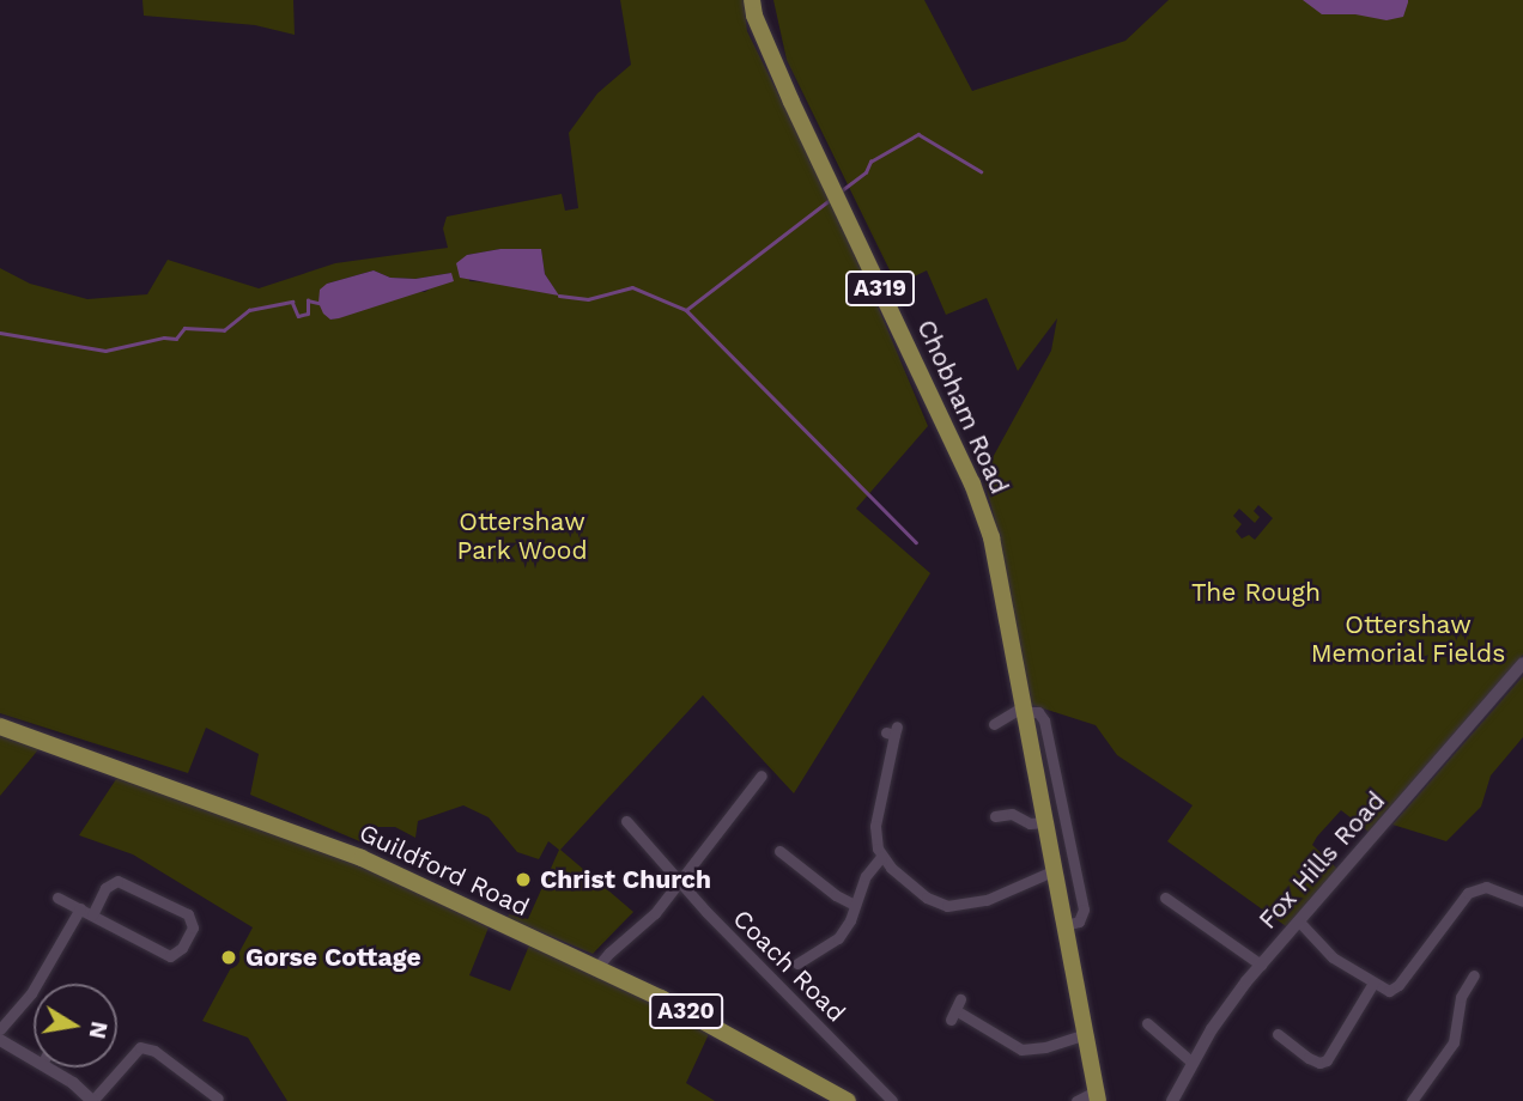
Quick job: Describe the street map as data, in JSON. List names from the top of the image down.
{
  "streets": {
    "main road": [
      "A319",
      "Chobham Road",
      "Guildford Road",
      "A320"
    ],
    "street": ["Fox Hills Road", "Coach Road"]
  },
  "parks": ["Ottershaw Park Wood", "The Rough", "Ottershaw Memorial Fields"],
  "places": ["Christ Church", "Gorse Cottage"],
  "north": "right"
}
